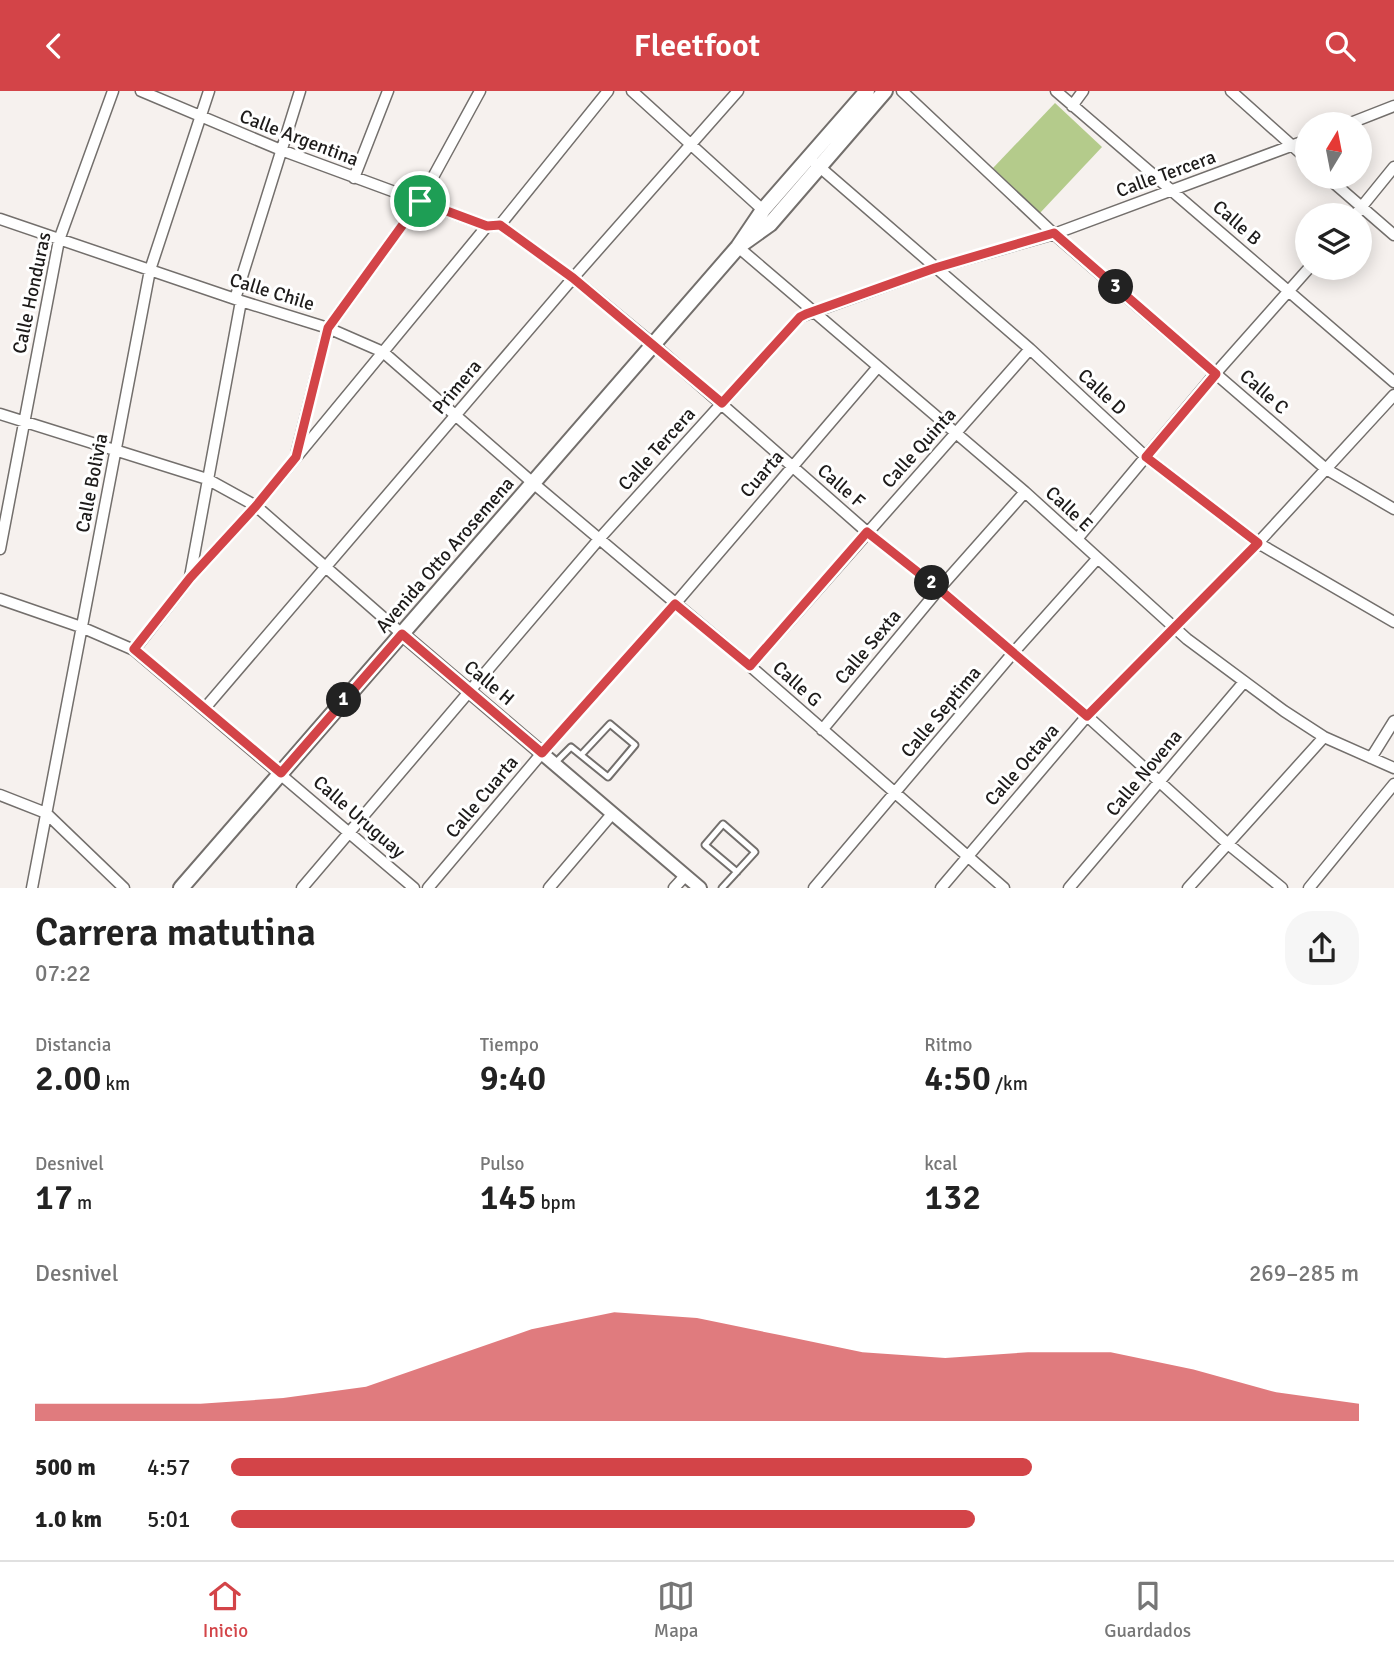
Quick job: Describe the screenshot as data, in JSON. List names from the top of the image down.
{
  "streets": {
    "main road": ["Avenida Otto Arosemena"],
    "street": [
      "Calle Argentina",
      "Calle Tercera",
      "Calle B",
      "Calle Chile",
      "Calle Honduras",
      "Primera",
      "Calle D",
      "Calle C",
      "Calle Quinta",
      "Cuarta",
      "Calle Bolivia",
      "Calle F",
      "Calle E",
      "Calle Sexta",
      "Calle H",
      "Calle G",
      "Calle Septima",
      "Calle Octava",
      "Calle Novena",
      "Calle Cuarta",
      "Calle Uruguay"
    ]
  },
  "crossings": [
    ["Calle Argentina", "Calle Bolivia"],
    ["Calle Tercera", "Calle B"],
    ["Calle Tercera", "Calle D"],
    ["Calle Tercera", "Calle C"],
    ["Calle Tercera", "Calle F"],
    ["Calle Tercera", "Calle E"],
    ["Calle Tercera", "Calle H"],
    ["Calle Tercera", "Calle G"],
    ["Calle Tercera", "Calle Uruguay"],
    ["Calle Chile", "Calle Honduras"],
    ["Calle Chile", "Primera"],
    ["Calle Chile", "Calle Bolivia"],
    ["Calle Chile", "Avenida Otto Arosemena"],
    ["Calle Chile", "Calle G"],
    ["Calle Honduras", "Calle H"],
    ["Primera", "Calle F"],
    ["Primera", "Calle H"],
    ["Primera", "Calle Uruguay"],
    ["Calle D", "Calle Quinta"],
    ["Calle D", "Avenida Otto Arosemena"],
    ["Calle D", "Calle Octava"],
    ["Calle C", "Calle Octava"],
    ["Calle Quinta", "Calle F"],
    ["Calle Quinta", "Calle E"],
    ["Calle Quinta", "Calle G"],
    ["Cuarta", "Calle F"],
    ["Cuarta", "Calle E"],
    ["Cuarta", "Calle G"],
    ["Cuarta", "Calle Cuarta"],
    ["Calle Bolivia", "Calle H"],
    ["Calle Bolivia", "Calle Uruguay"],
    ["Calle F", "Avenida Otto Arosemena"],
    ["Calle F", "Calle Sexta"],
    ["Calle F", "Calle Septima"],
    ["Calle F", "Calle Octava"],
    ["Calle F", "Calle Novena"],
    ["Calle E", "Avenida Otto Arosemena"],
    ["Calle E", "Calle Sexta"],
    ["Calle E", "Calle Septima"],
    ["Calle E", "Calle Octava"],
    ["Calle E", "Calle Novena"],
    ["Avenida Otto Arosemena", "Calle H"],
    ["Avenida Otto Arosemena", "Calle G"],
    ["Avenida Otto Arosemena", "Calle Uruguay"],
    ["Calle Sexta", "Calle G"],
    ["Calle H", "Calle Cuarta"],
    ["Calle G", "Calle Septima"],
    ["Calle G", "Calle Octava"],
    ["Calle G", "Calle Cuarta"]
  ],
  "north": "top",
  "page": {
    "header": "Fleetfoot",
    "pins": ["3", "2", "1"],
    "heading": ["Carrera matutina", "07:22"],
    "stats": [
      ["Distancia", "2.00 km"],
      ["Tiempo", "9:40"],
      ["Ritmo", "4:50 /km"],
      ["Desnivel", "17 m"],
      ["Pulso", "145 bpm"],
      ["kcal", "132"]
    ],
    "chart": ["Desnivel", "269–285 m"],
    "list": [
      {
        "name": "500 m",
        "note": "4:57"
      },
      {
        "name": "1.0 km",
        "note": "5:01"
      }
    ],
    "tabs": ["Inicio", "Mapa", "Guardados"]
  }
}
